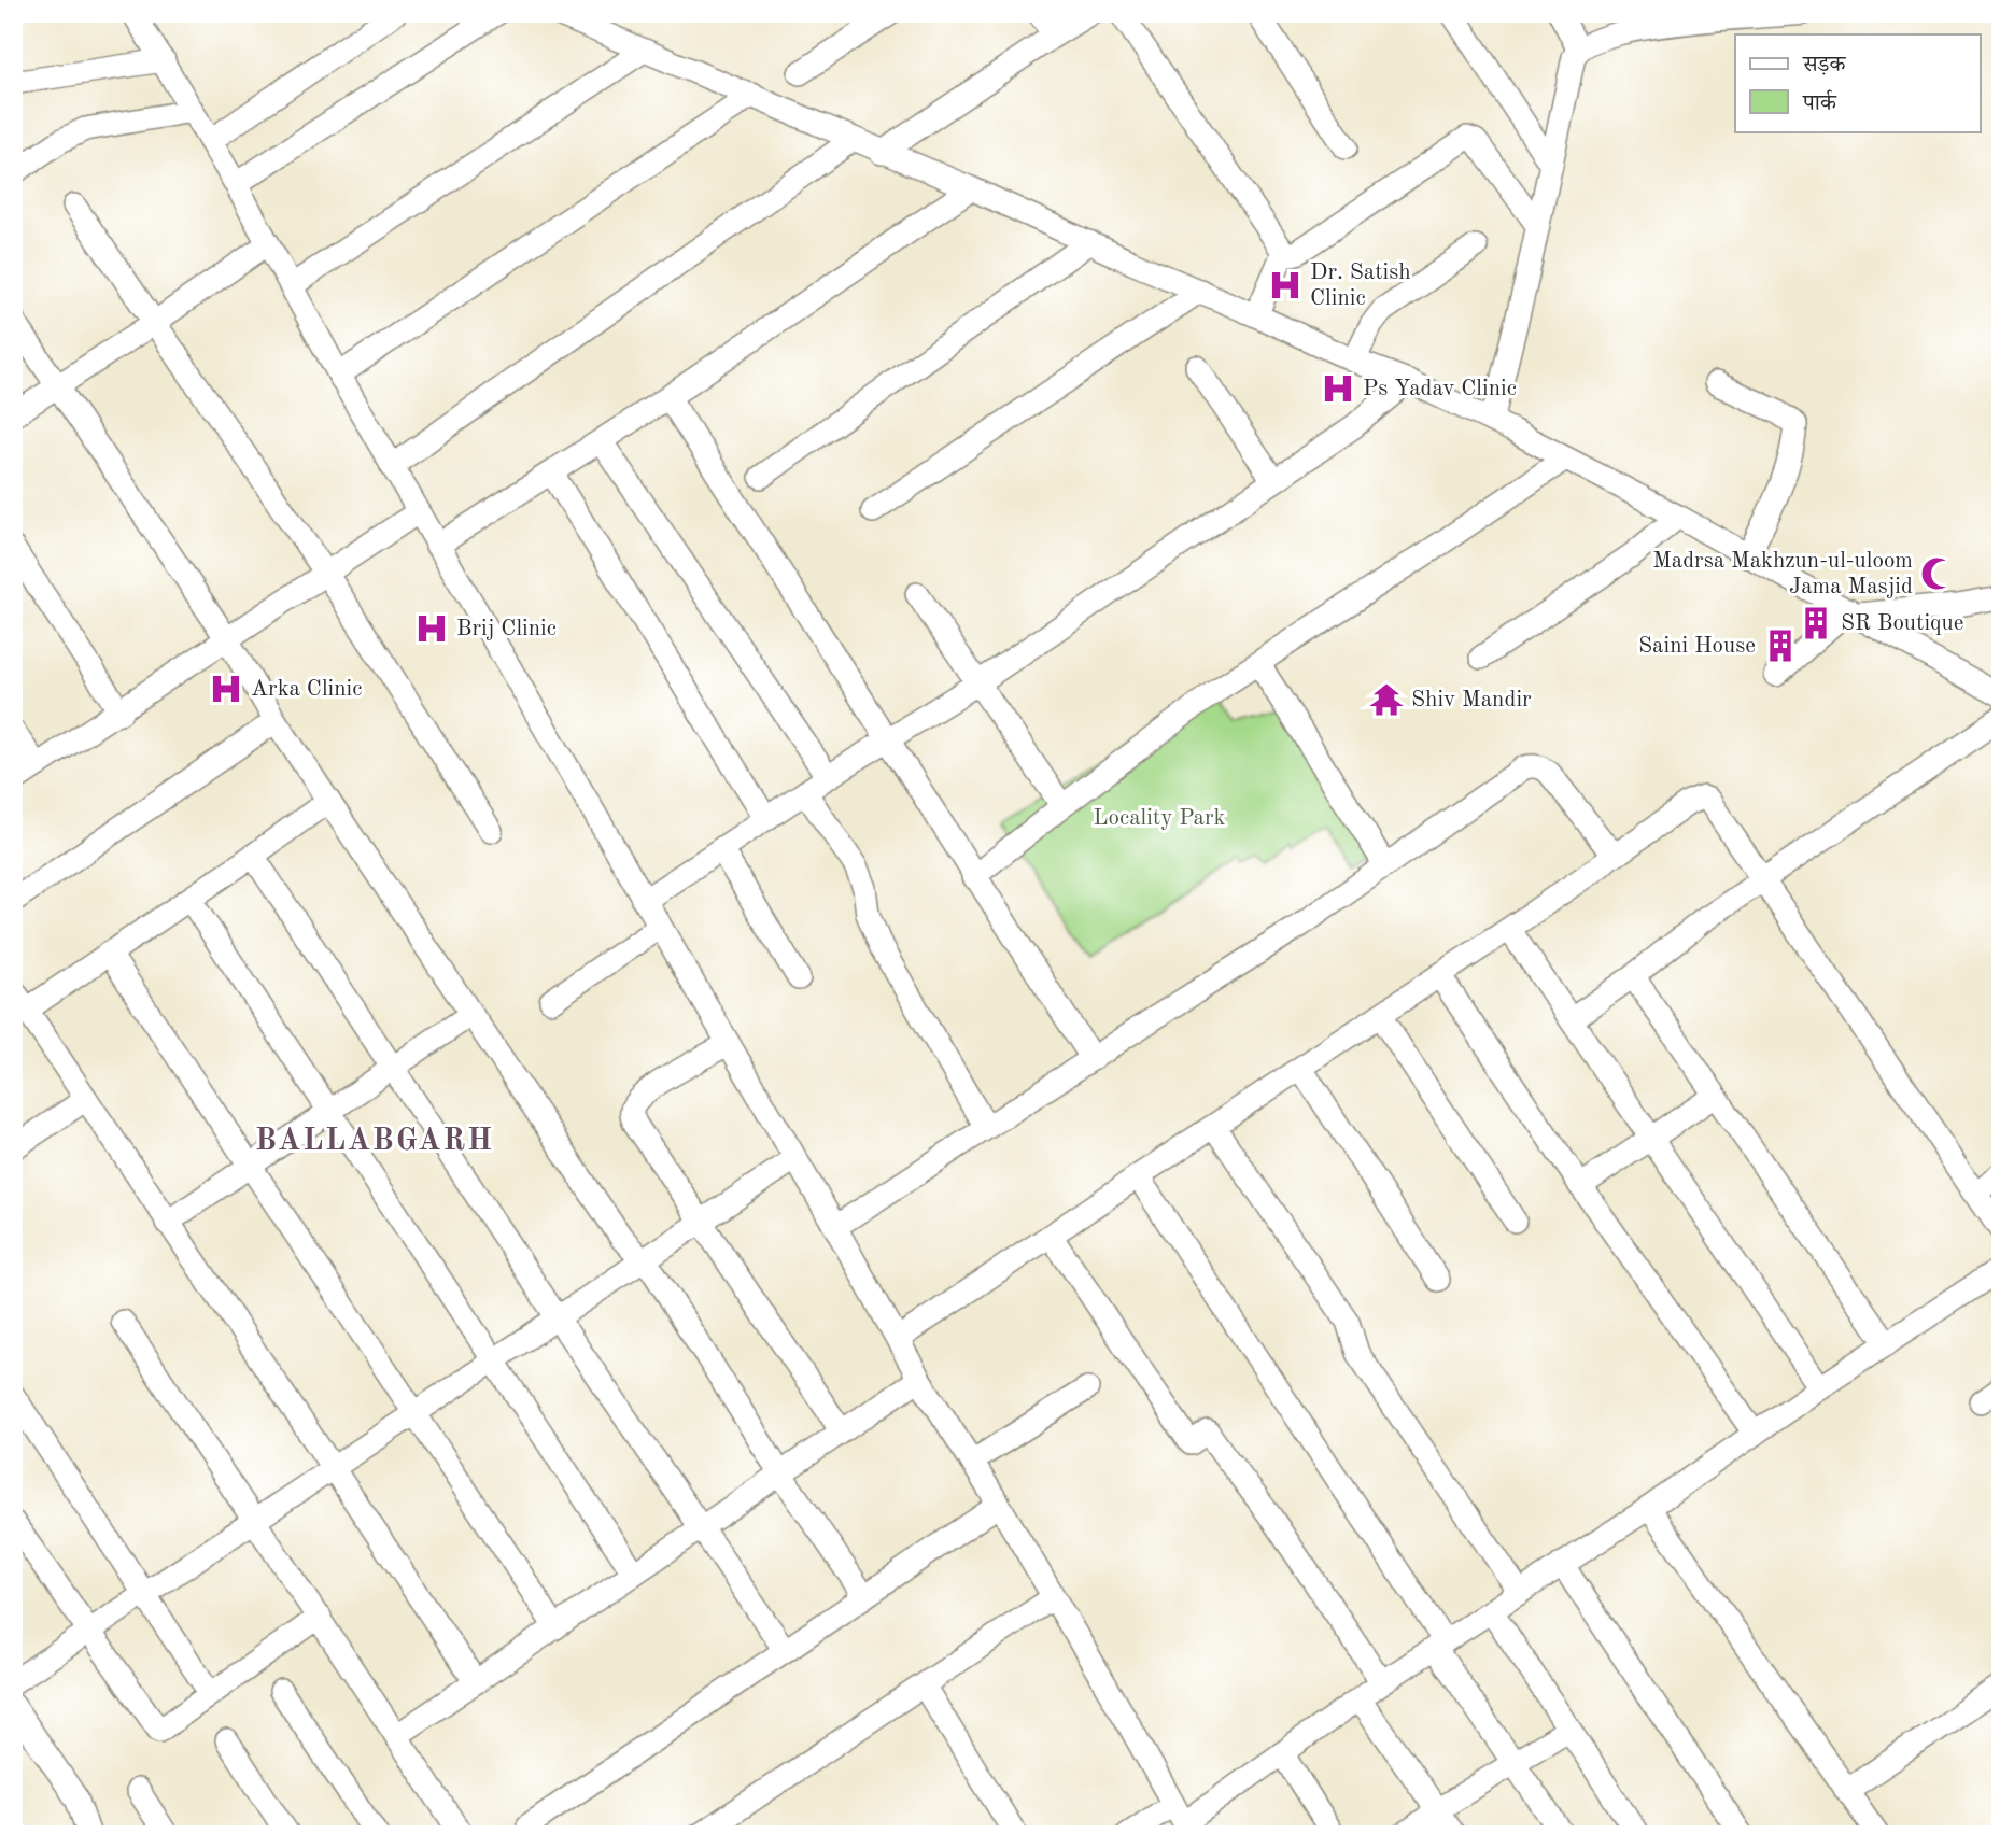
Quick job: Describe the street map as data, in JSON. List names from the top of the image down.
{
  "districts": ["BALLABGARH"],
  "parks": ["Locality Park"],
  "places": {
    "hospital": [
      "Dr. Satish Clinic",
      "Ps Yadav Clinic",
      "Brij Clinic",
      "Arka Clinic"
    ],
    "mosque": ["Madrsa Makhzun-ul-uloom Jama Masjid"],
    "building": ["SR Boutique", "Saini House"],
    "temple": ["Shiv Mandir"]
  },
  "legend": ["सड़क", "पार्क"]
}
